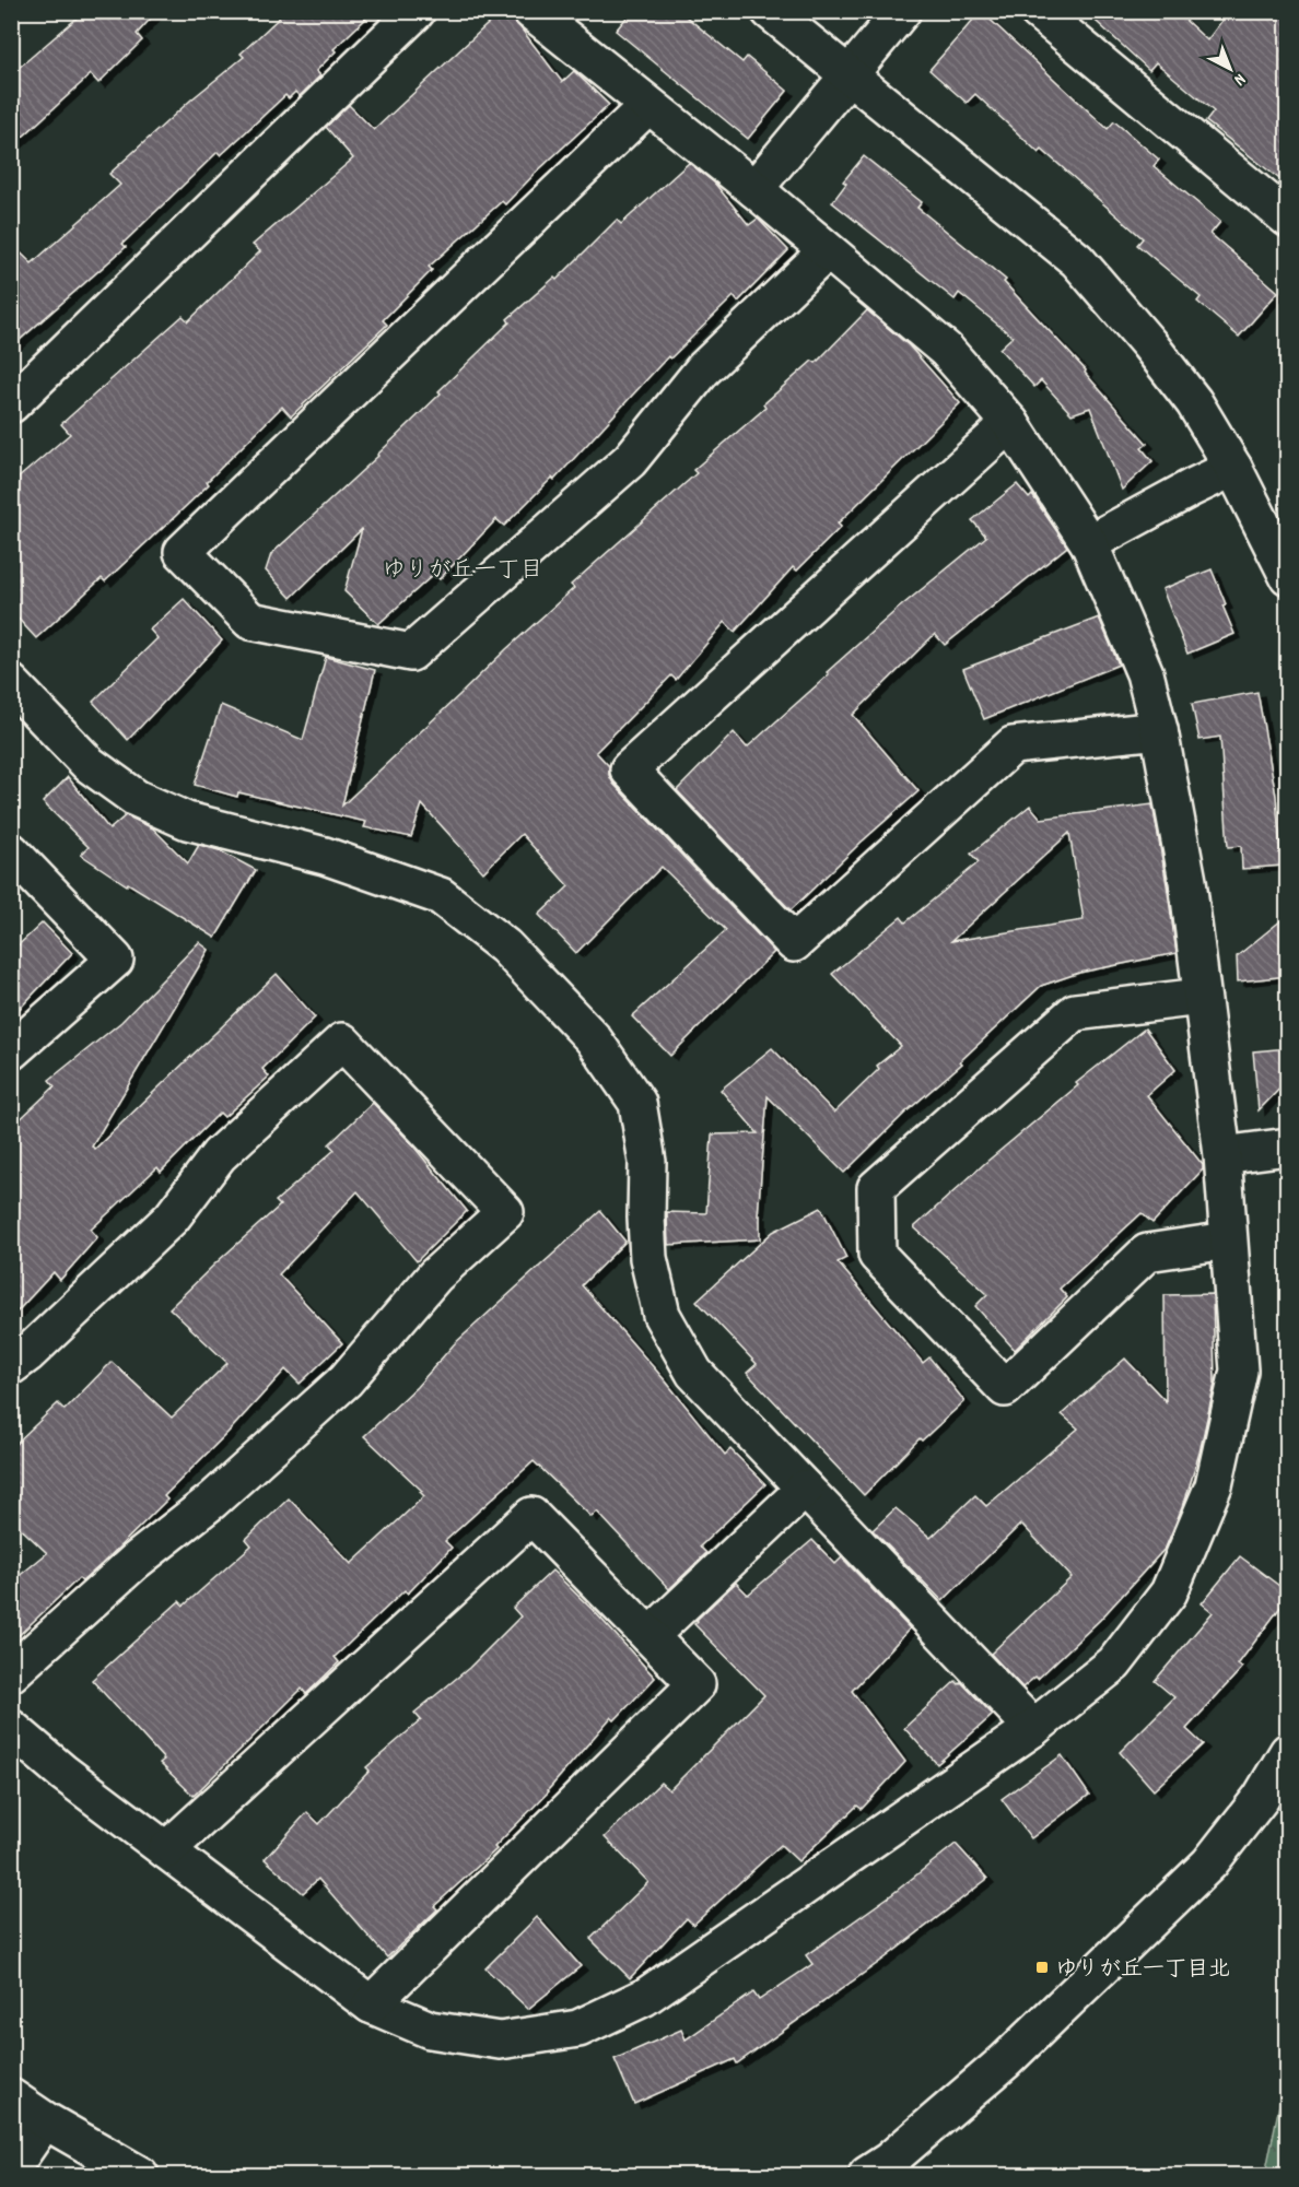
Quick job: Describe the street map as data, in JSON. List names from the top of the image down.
{
  "districts": ["ゆりが丘一丁目"],
  "places": {
    "transit": ["ゆりが丘一丁目北"]
  },
  "north": "bottom right"
}
